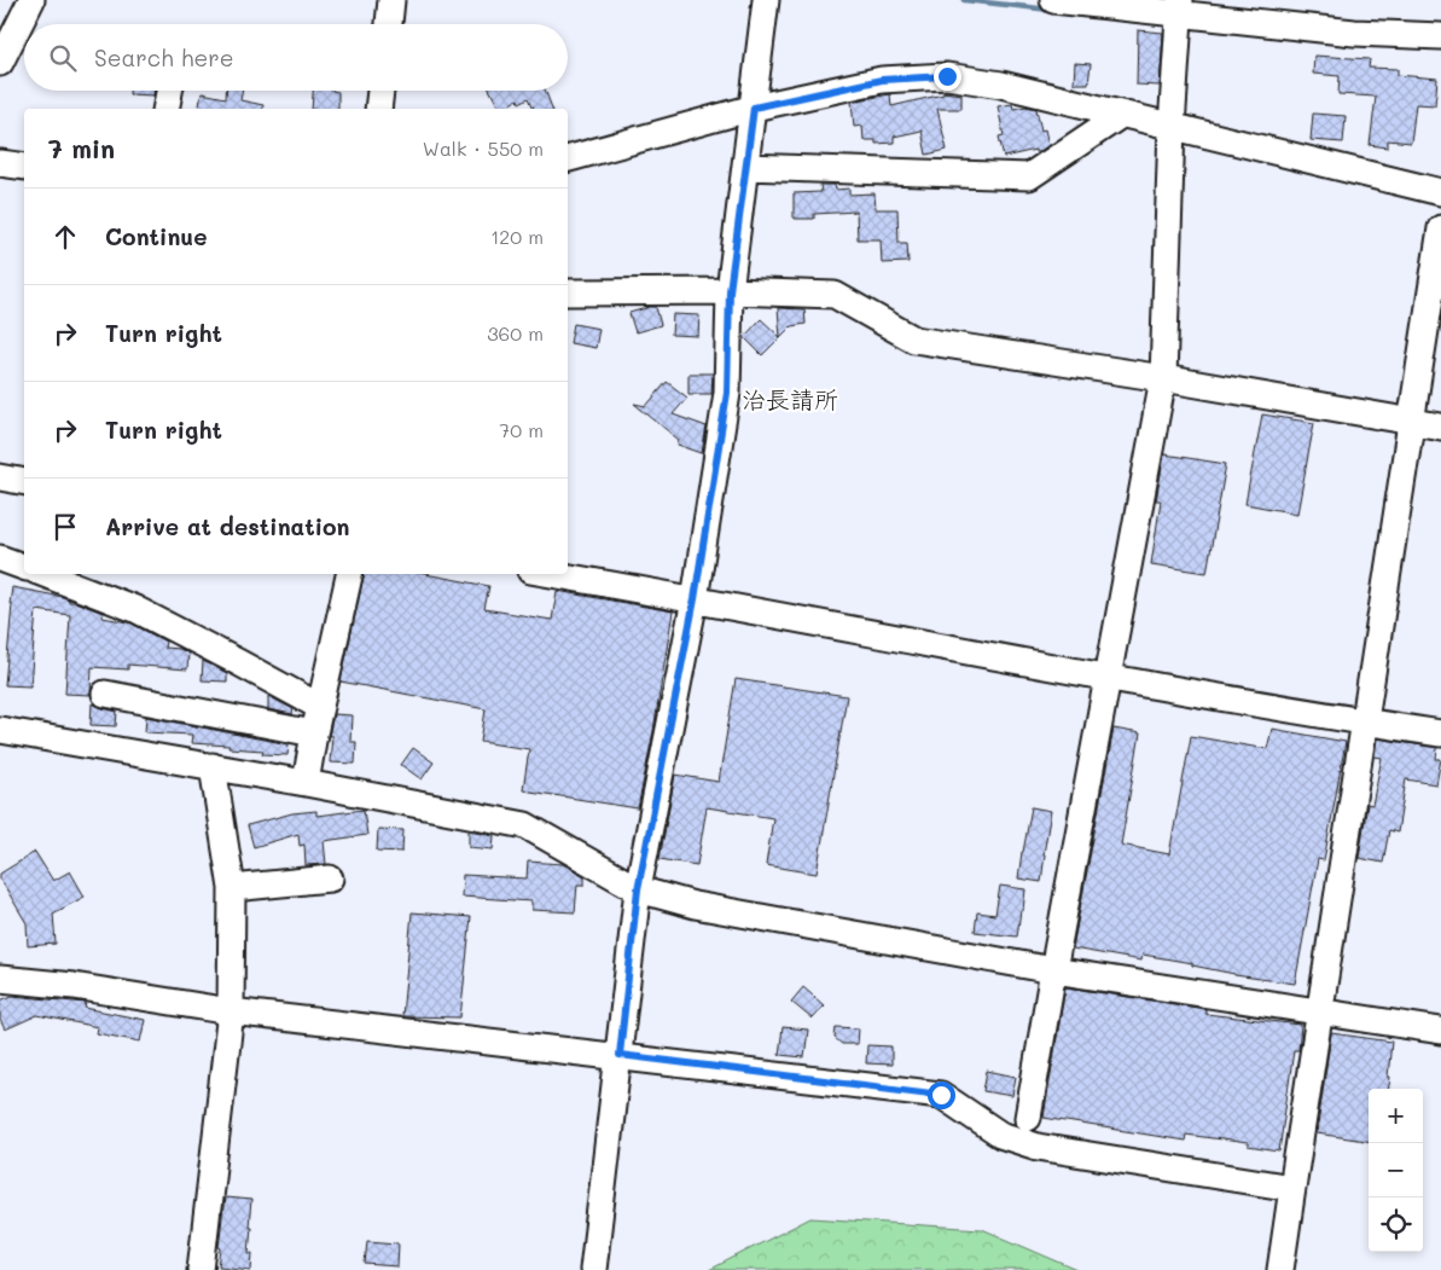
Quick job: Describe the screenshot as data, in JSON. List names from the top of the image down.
{
  "districts": ["治長請所"],
  "page": {
    "search": "Search here",
    "heading": ["7 min", "Walk · 550 m"],
    "list": [
      ["Continue", "120 m"],
      ["Turn right", "360 m"],
      ["Turn right", "70 m"],
      "Arrive at destination"
    ],
    "map_buttons": ["+", "−"]
  }
}
